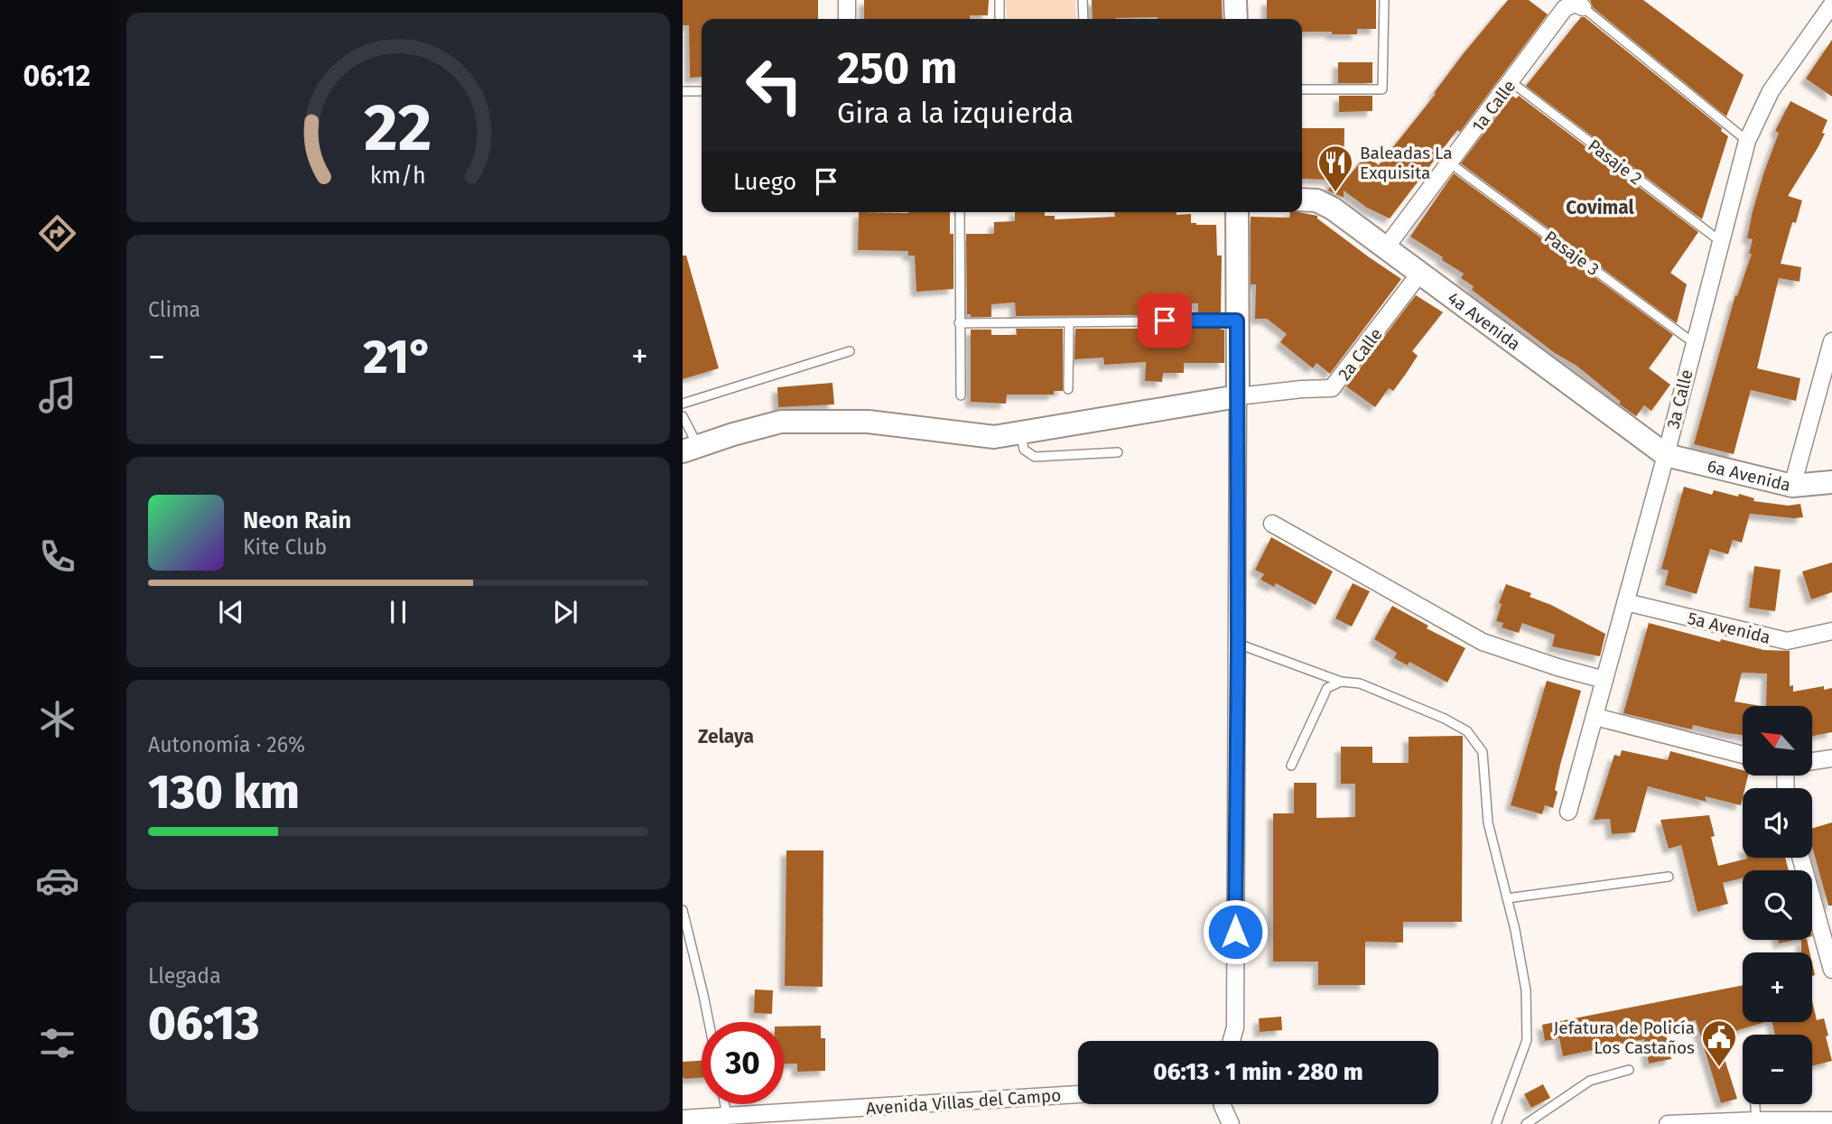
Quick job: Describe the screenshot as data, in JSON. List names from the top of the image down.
{
  "streets": {
    "street": [
      "1a Calle",
      "4a Avenida",
      "2a Calle",
      "3a Calle",
      "6a Avenida",
      "5a Avenida",
      "Avenida Villas del Campo"
    ],
    "lane": ["Pasaje 2", "Pasaje 3"]
  },
  "crossings": [
    ["1a Calle", "Pasaje 2"],
    ["1a Calle", "Pasaje 3"],
    ["1a Calle", "4a Avenida"],
    ["Pasaje 2", "3a Calle"],
    ["Pasaje 3", "3a Calle"],
    ["4a Avenida", "2a Calle"],
    ["4a Avenida", "3a Calle"],
    ["4a Avenida", "6a Avenida"],
    ["3a Calle", "6a Avenida"],
    ["3a Calle", "5a Avenida"]
  ],
  "districts": ["Covimal", "Zelaya"],
  "places": {
    "restaurant": ["Baleadas La Exquisita"],
    "public building": ["Jefatura de Policía Los Castaños"]
  },
  "north": "top left",
  "page": {
    "tabs": "06:12",
    "turn": ["250 m", "Gira a la izquierda"],
    "then": "Luego",
    "tile": [
      "Clima",
      ["Autonomía · 26%", "130 km"],
      ["Llegada", "06:13"]
    ],
    "heat": ["−", "21°", "+"],
    "song": ["Neon Rain", "Kite Club"],
    "map_buttons": ["+", "−"],
    "limit": "30",
    "trip": "06:13 · 1 min · 280 m",
    "gauge": ["22", "km/h"]
  }
}
